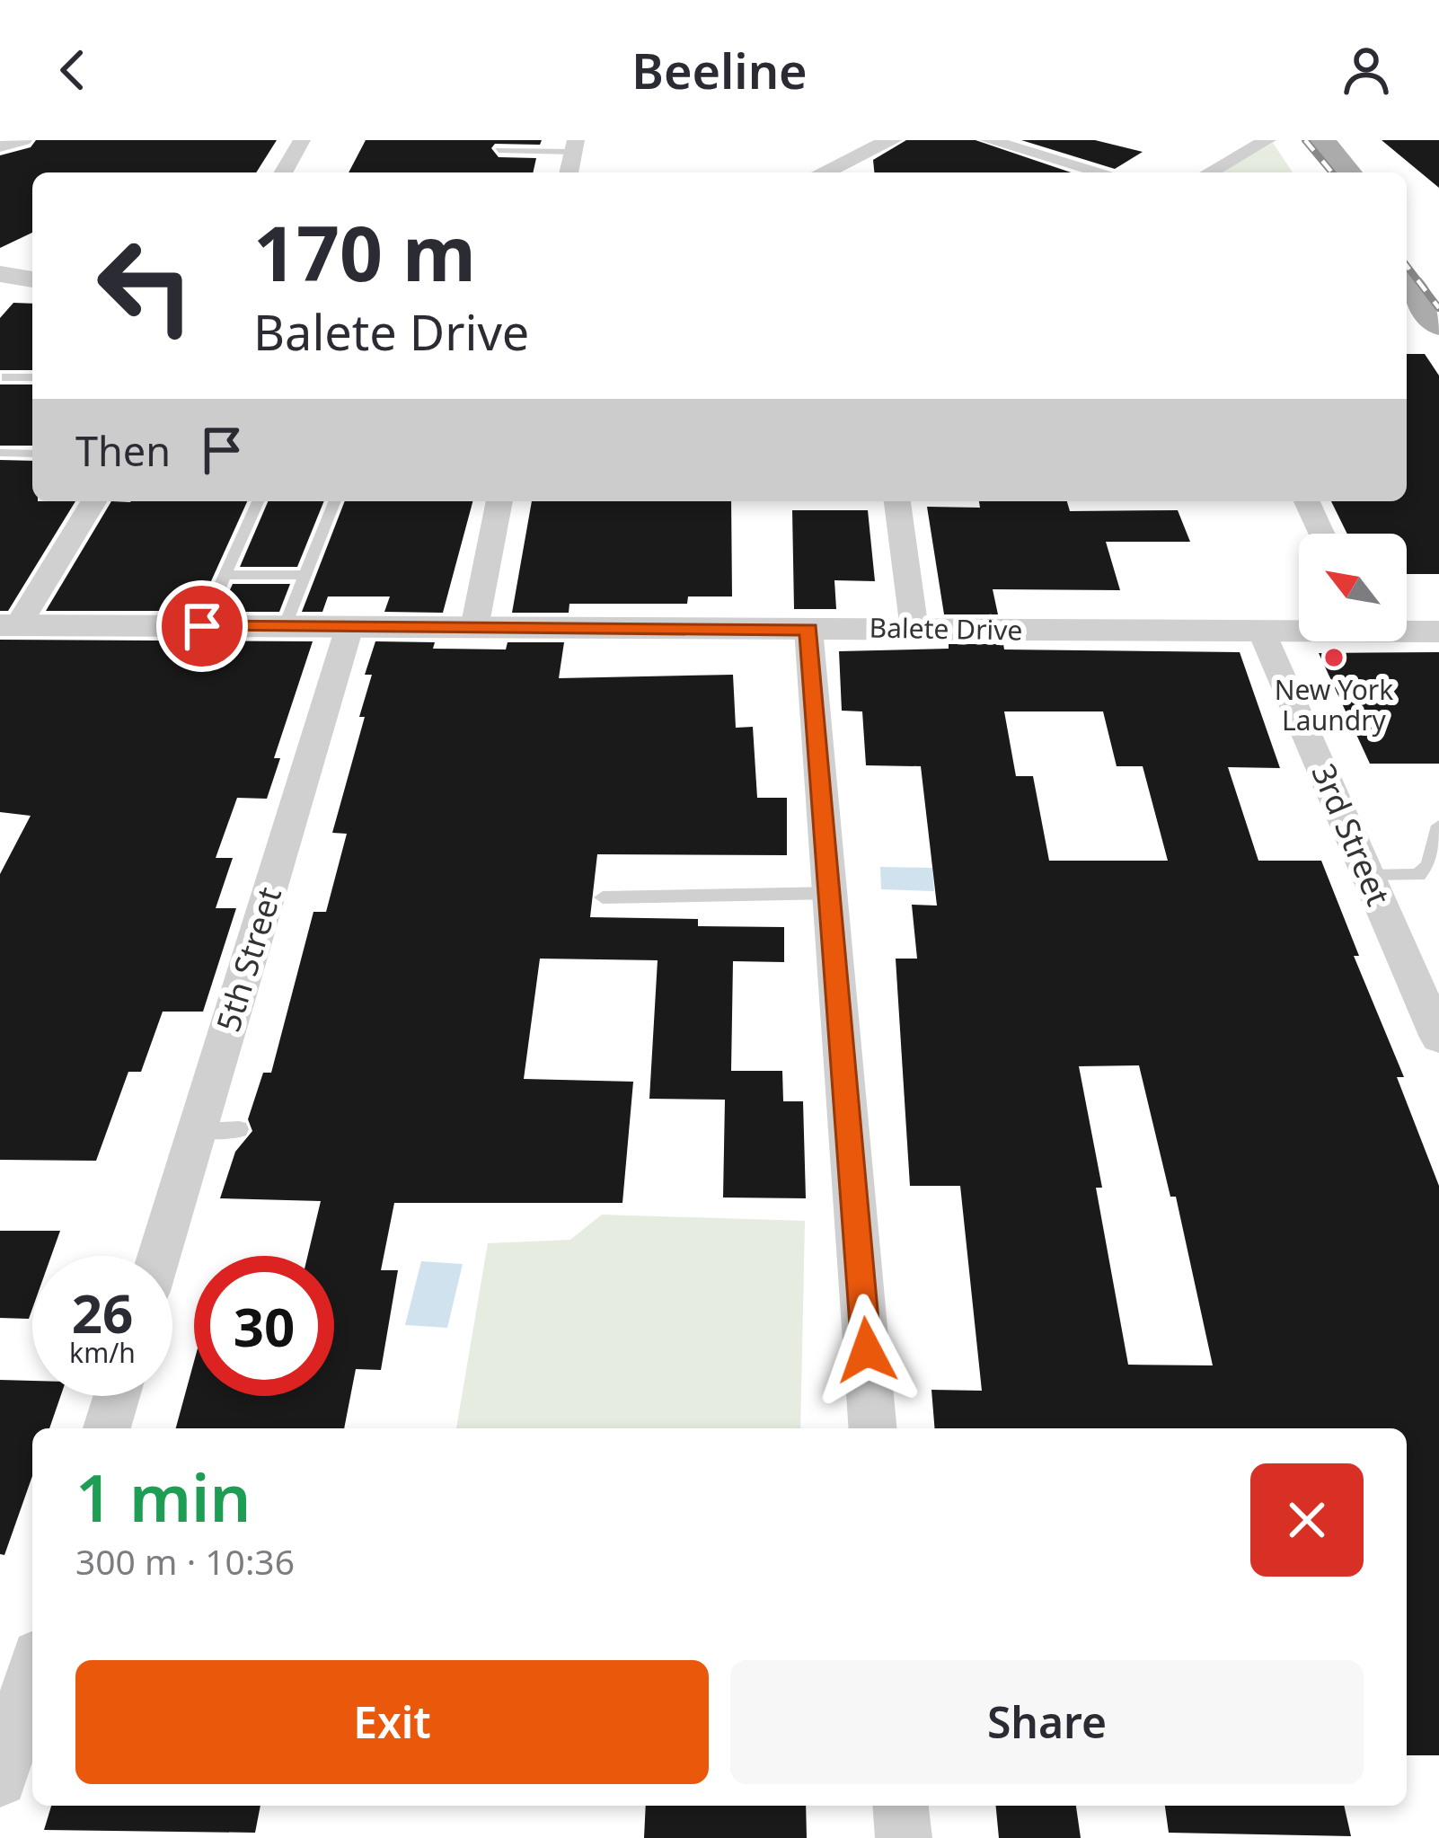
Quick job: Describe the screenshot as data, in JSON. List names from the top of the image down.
{
  "streets": {
    "street": ["Balete Drive", "3rd Street", "5th Street"]
  },
  "crossings": [
    ["Balete Drive", "3rd Street"],
    ["Balete Drive", "5th Street"]
  ],
  "places": ["New York Laundry"],
  "north": "top left",
  "page": {
    "header": "Beeline",
    "turn": ["170 m", "Balete Drive"],
    "then": "Then",
    "speed": "26 km/h",
    "limit": "30",
    "heading": ["1 min", "300 m · 10:36"],
    "buttons": ["Exit", "Share"]
  }
}
